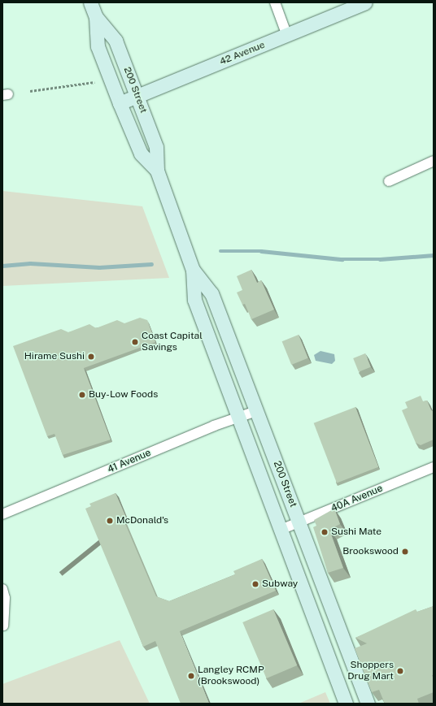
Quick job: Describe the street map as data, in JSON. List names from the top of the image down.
{
  "streets": {
    "main road": ["42 Avenue", "200 Street"],
    "street": ["41 Avenue", "40A Avenue"]
  },
  "crossings": [
    ["42 Avenue", "200 Street"],
    ["200 Street", "41 Avenue"],
    ["200 Street", "40A Avenue"]
  ],
  "places": [
    "Coast Capital Savings",
    "Hirame Sushi",
    "Buy-Low Foods",
    "McDonald's",
    "Sushi Mate",
    "Brookswood",
    "Subway",
    "Shoppers Drug Mart",
    "Langley RCMP (Brookswood)"
  ]
}
